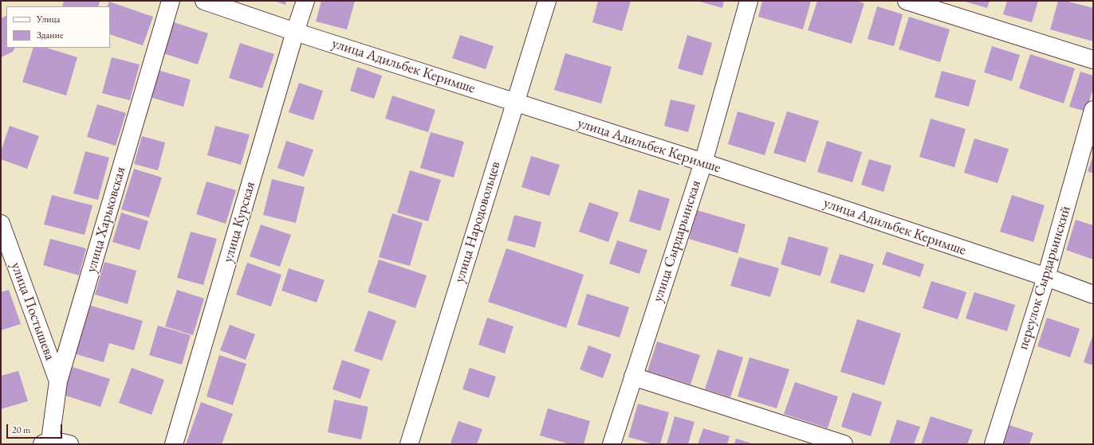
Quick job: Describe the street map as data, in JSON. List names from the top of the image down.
{
  "streets": {
    "street": [
      "улица Адильбек Керимше",
      "улица Харьковская",
      "улица Курская",
      "улица Народовольцев",
      "улица Сырдарьинская",
      "переулок Сырдарьинский",
      "улица Постышева"
    ]
  },
  "crossings": [
    ["улица Адильбек Керимше", "улица Курская"],
    ["улица Адильбек Керимше", "улица Народовольцев"],
    ["улица Адильбек Керимше", "улица Сырдарьинская"],
    ["улица Адильбек Керимше", "переулок Сырдарьинский"],
    ["улица Харьковская", "улица Постышева"]
  ],
  "legend": ["Улица", "Здание"],
  "scale_bar": "20 m"
}
